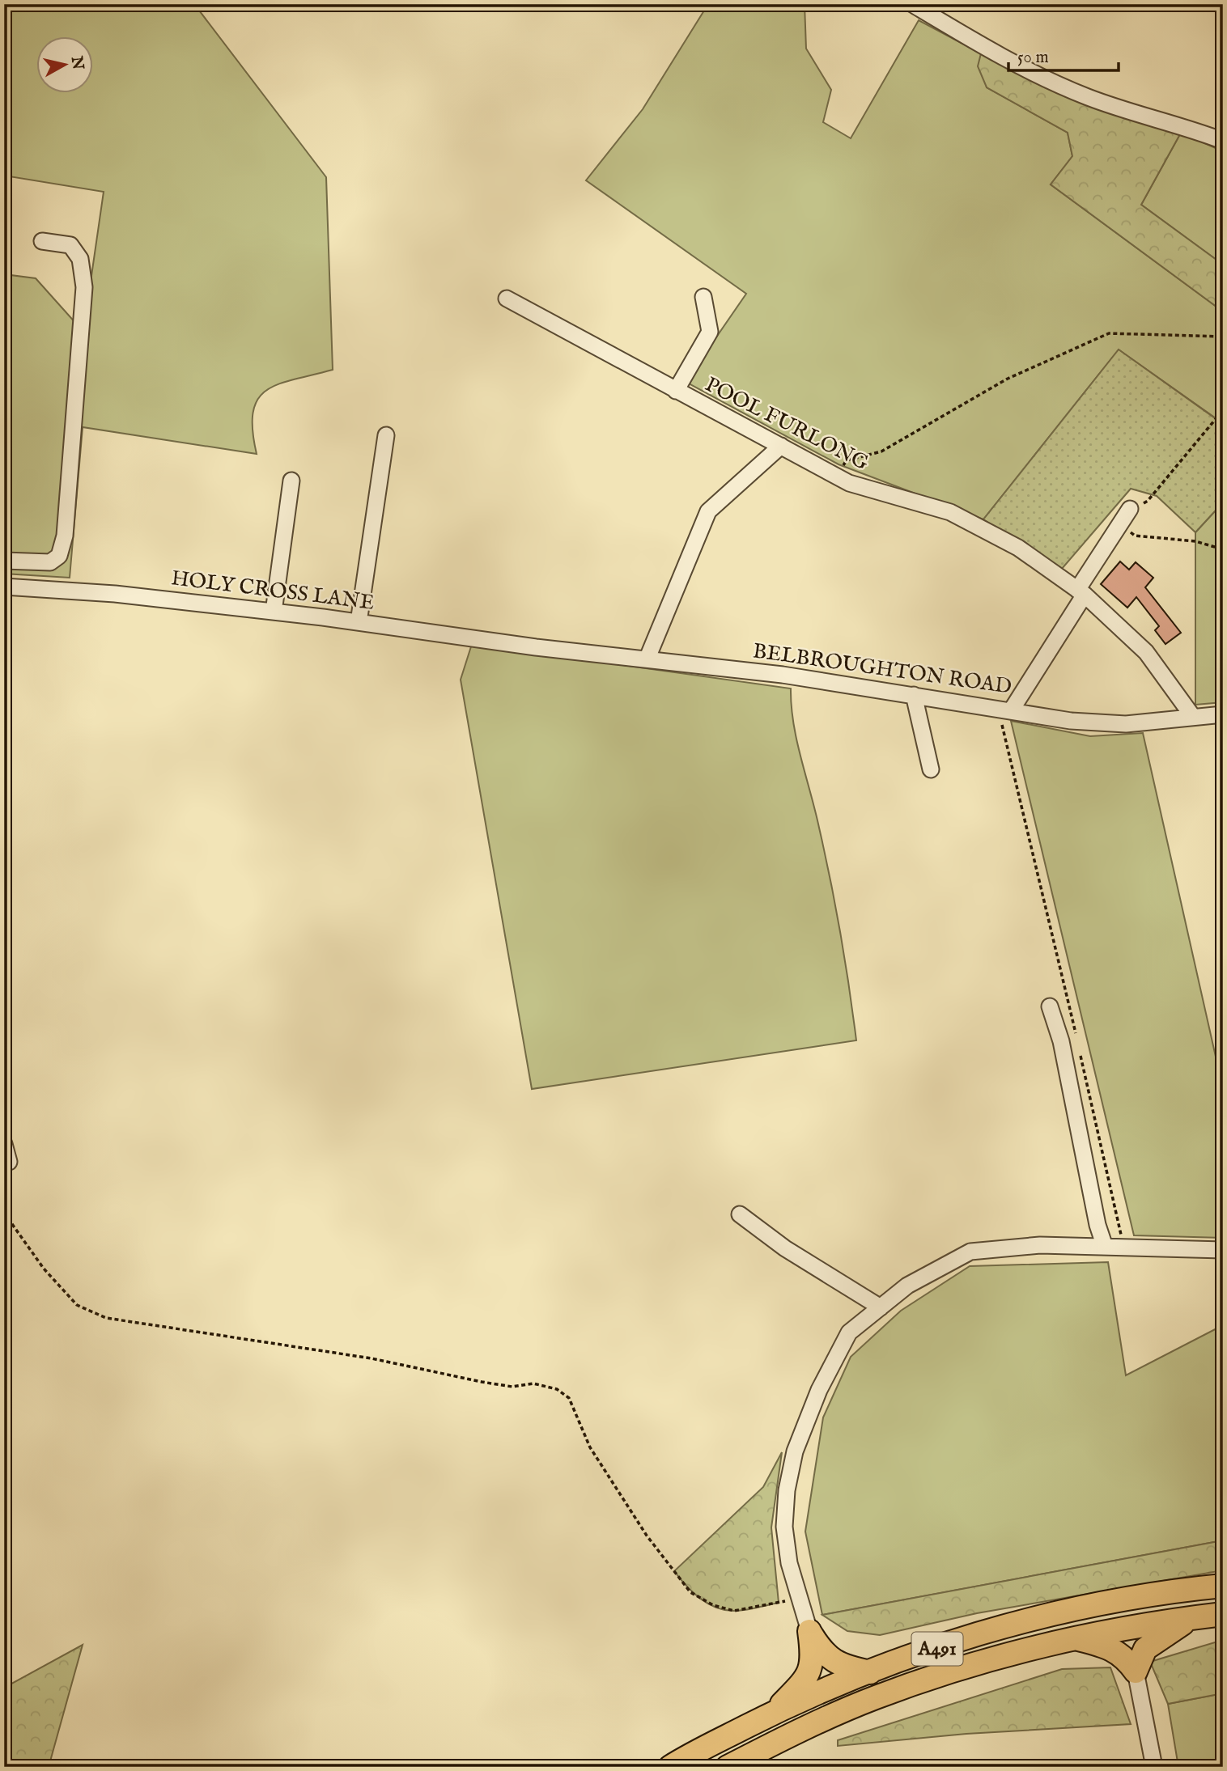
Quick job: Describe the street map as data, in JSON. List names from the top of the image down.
{
  "streets": {
    "highway": ["A491"],
    "street": ["POOL FURLONG", "HOLY CROSS LANE", "BELBROUGHTON ROAD"]
  },
  "crossings": [
    ["POOL FURLONG", "BELBROUGHTON ROAD"],
    ["HOLY CROSS LANE", "BELBROUGHTON ROAD"]
  ],
  "scale_bar": "50 m",
  "north": "right"
}
